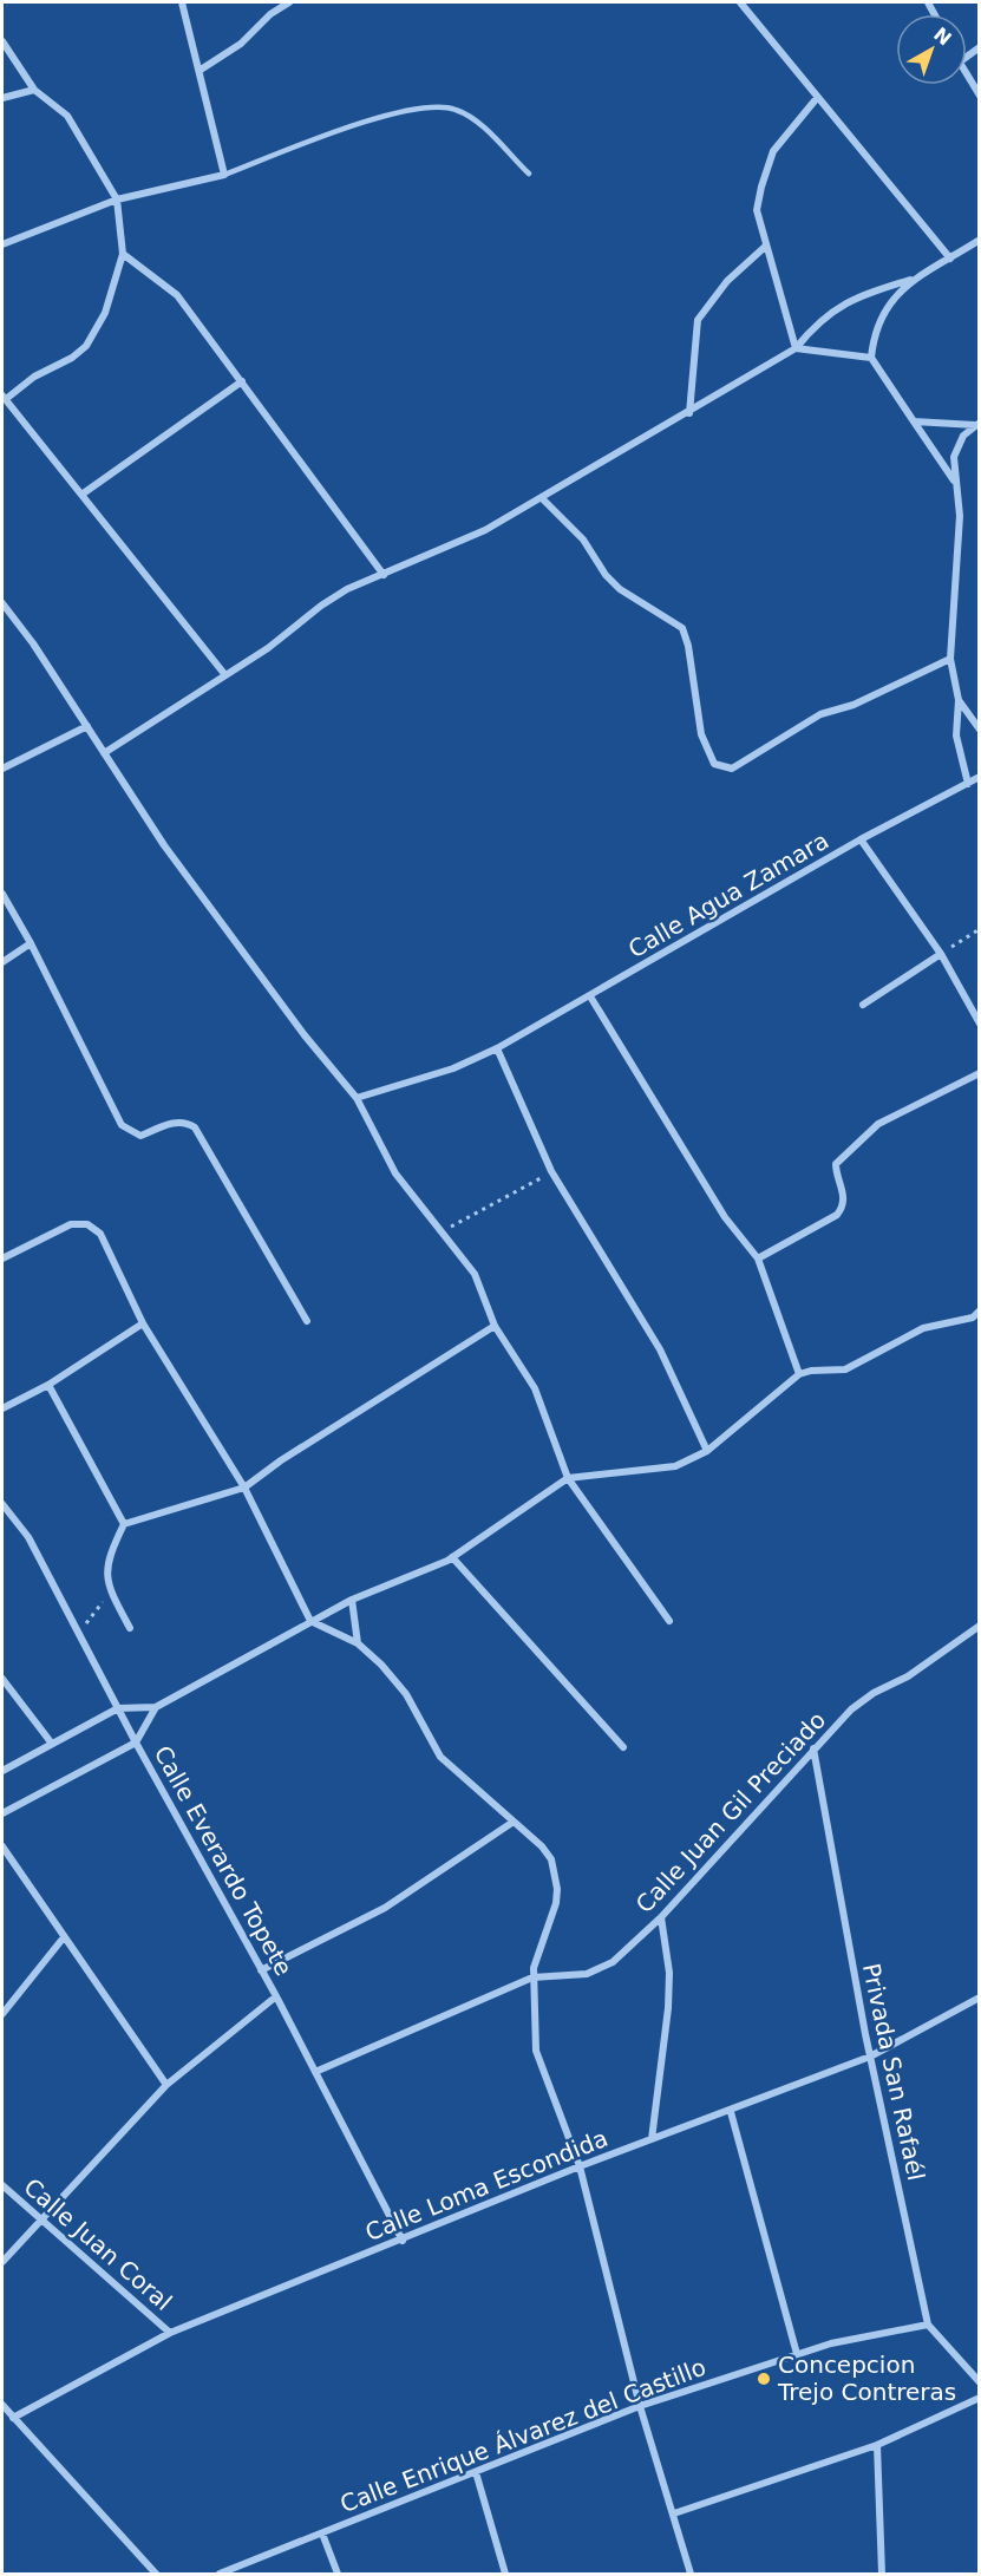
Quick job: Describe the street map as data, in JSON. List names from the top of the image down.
{
  "streets": {
    "street": [
      "Calle Agua Zamara",
      "Calle Juan Gil Preciado",
      "Calle Everardo Topete",
      "Privada San Rafaél",
      "Calle Loma Escondida",
      "Calle Juan Coral",
      "Calle Enrique Álvarez del Castillo"
    ]
  },
  "crossings": [
    ["Calle Juan Gil Preciado", "Calle Everardo Topete"],
    ["Calle Juan Gil Preciado", "Privada San Rafaél"],
    ["Calle Everardo Topete", "Calle Loma Escondida"],
    ["Privada San Rafaél", "Calle Loma Escondida"],
    ["Privada San Rafaél", "Calle Enrique Álvarez del Castillo"],
    ["Calle Loma Escondida", "Calle Juan Coral"]
  ],
  "places": ["Concepcion Trejo Contreras"],
  "north": "top right"
}
